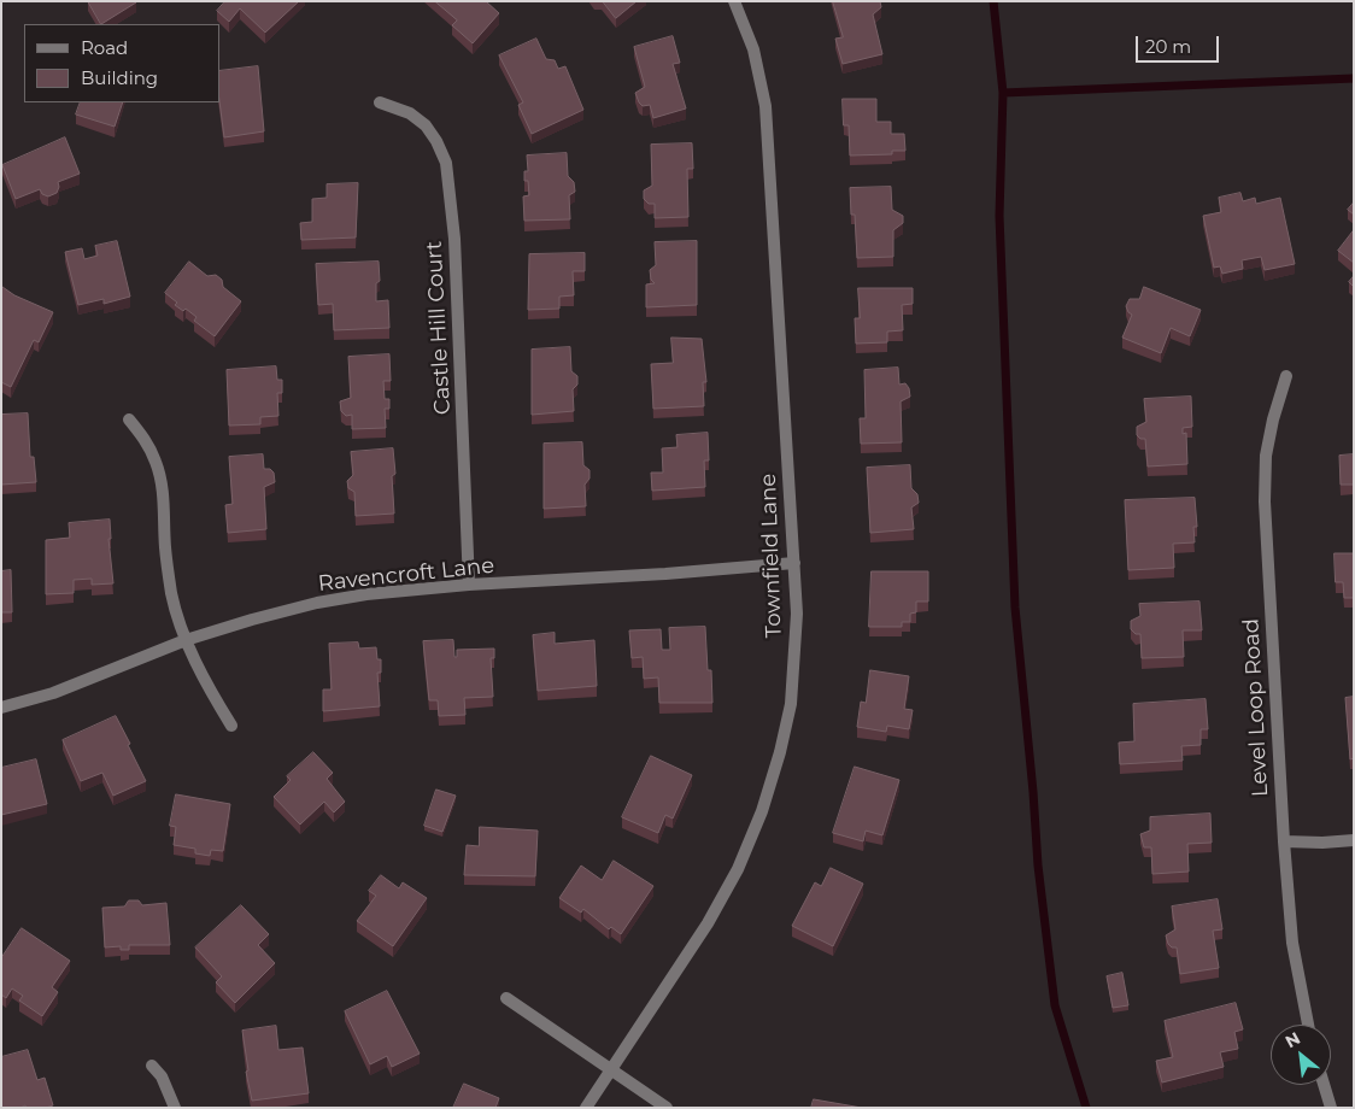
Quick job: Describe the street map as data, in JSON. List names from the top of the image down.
{
  "streets": {
    "street": [
      "Castle Hill Court",
      "Townfield Lane",
      "Ravencroft Lane",
      "Level Loop Road"
    ]
  },
  "crossings": [
    ["Castle Hill Court", "Ravencroft Lane"],
    ["Townfield Lane", "Ravencroft Lane"]
  ],
  "legend": ["Road", "Building"],
  "scale_bar": "20 m",
  "north": "top left"
}
